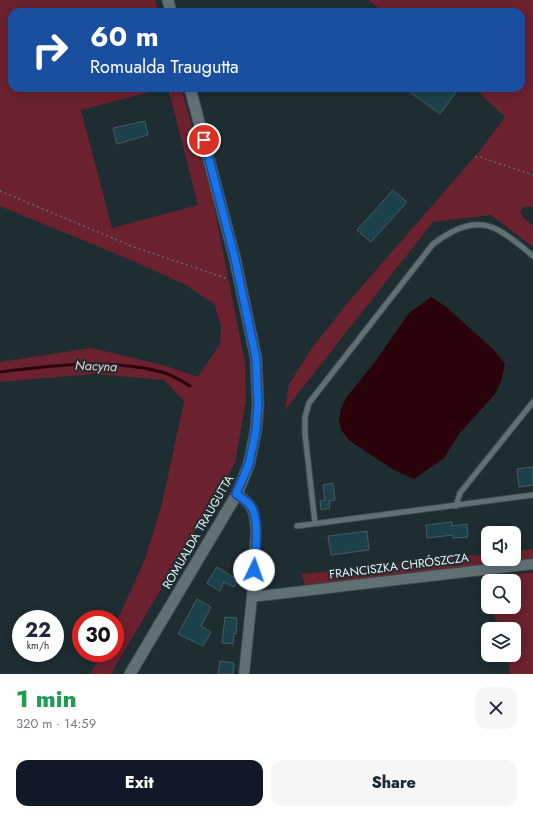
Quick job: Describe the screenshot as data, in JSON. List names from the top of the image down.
{
  "streets": {
    "street": ["ROMUALDA TRAUGUTTA", "FRANCISZKA CHRÓSZCZA"]
  },
  "water": ["Nacyna"],
  "page": {
    "turn": ["60 m", "Romualda Traugutta"],
    "speed": "22 km/h",
    "limit": "30",
    "heading": ["1 min", "320 m · 14:59"],
    "buttons": ["Exit", "Share"]
  }
}
